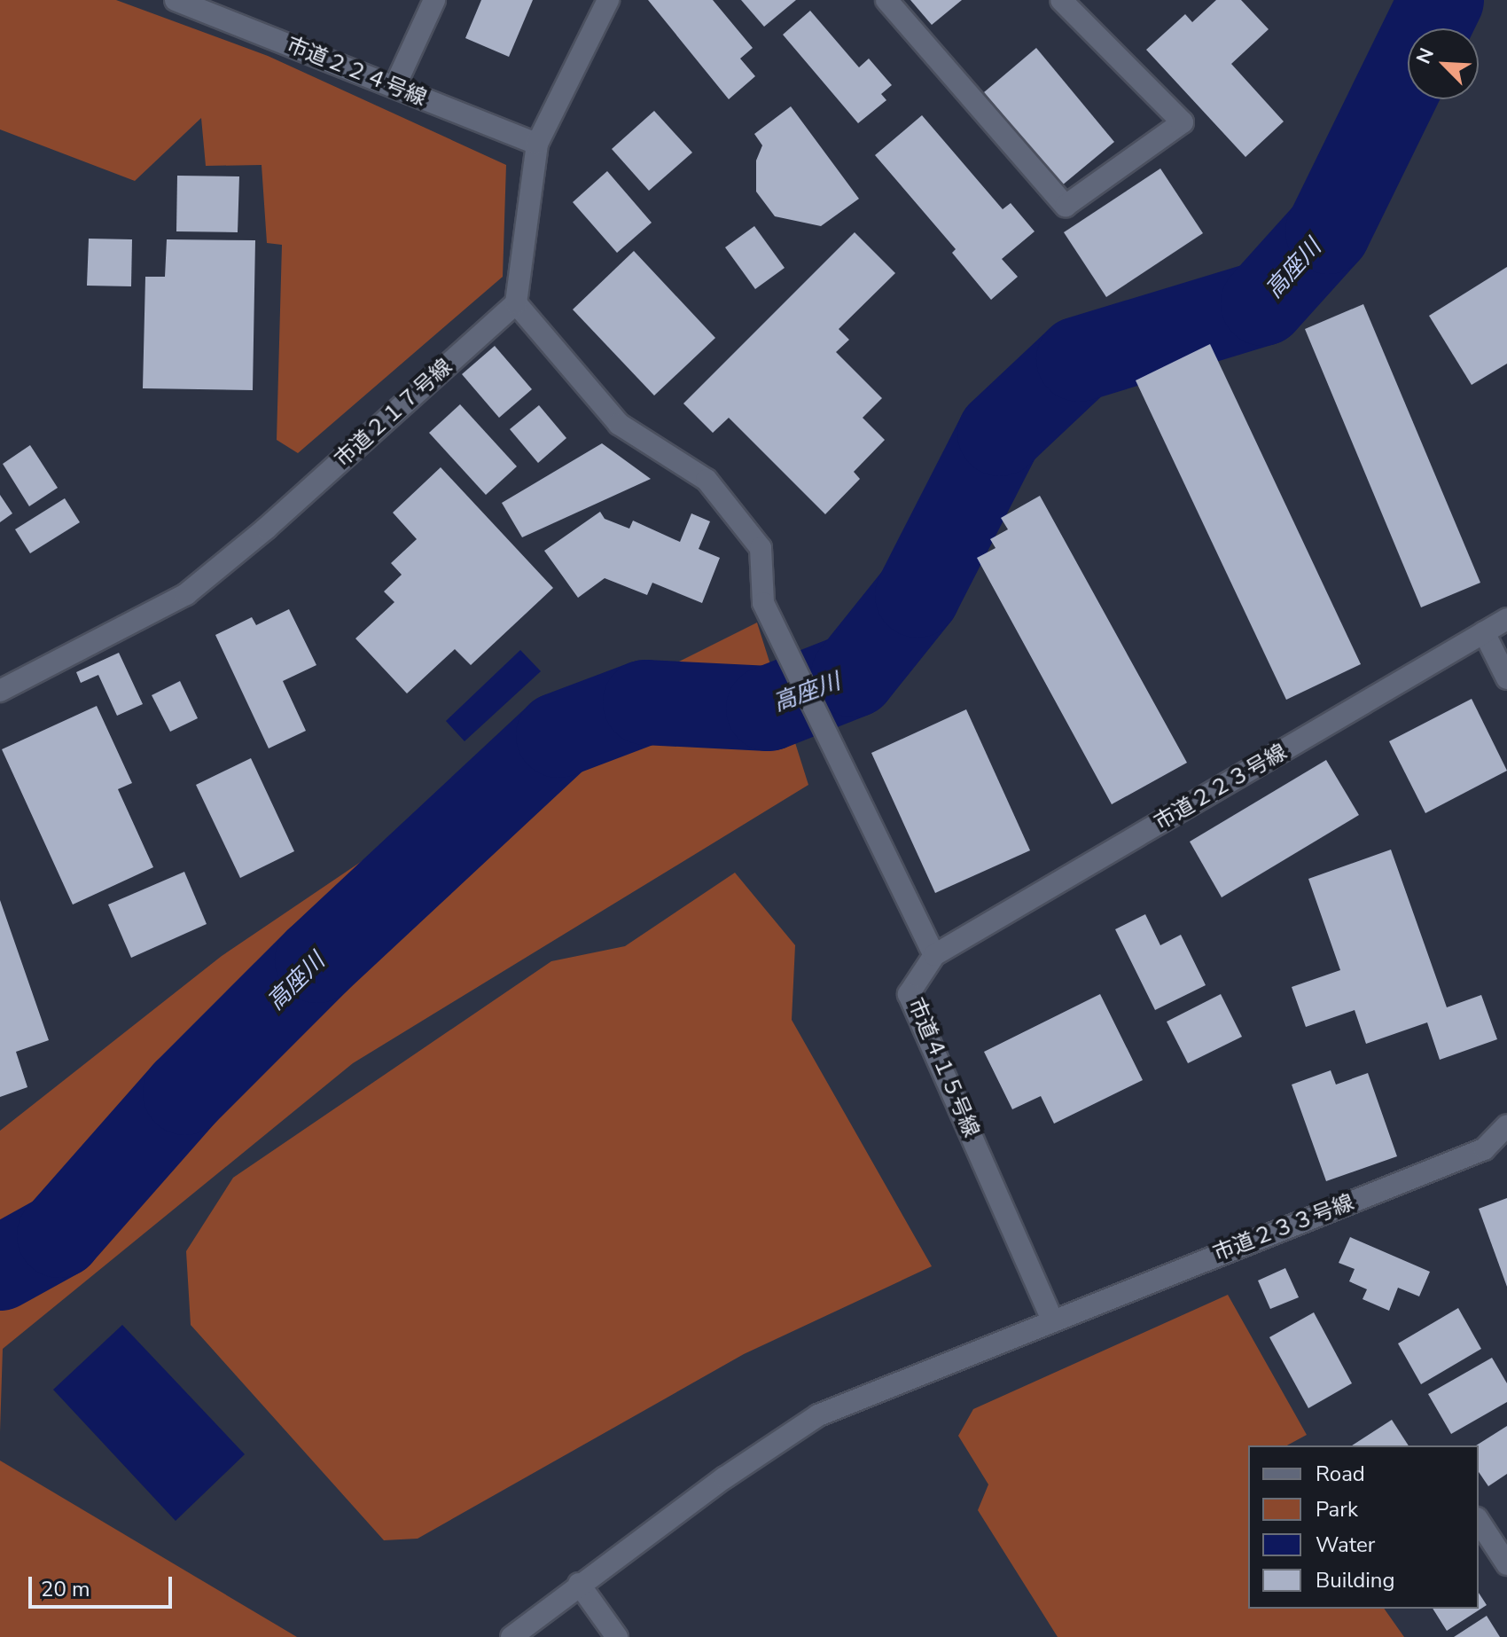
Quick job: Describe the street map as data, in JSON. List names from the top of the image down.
{
  "streets": {
    "street": [
      "市道２２４号線",
      "市道２１７号線",
      "市道２２３号線",
      "市道４１５号線",
      "市道２３３号線"
    ]
  },
  "crossings": [
    ["市道２２３号線", "市道４１５号線"],
    ["市道４１５号線", "市道２３３号線"]
  ],
  "water": ["高座川"],
  "legend": [
    "Road",
    "Park",
    "Water",
    "Building"
  ],
  "scale_bar": "20 m",
  "north": "top left"
}
